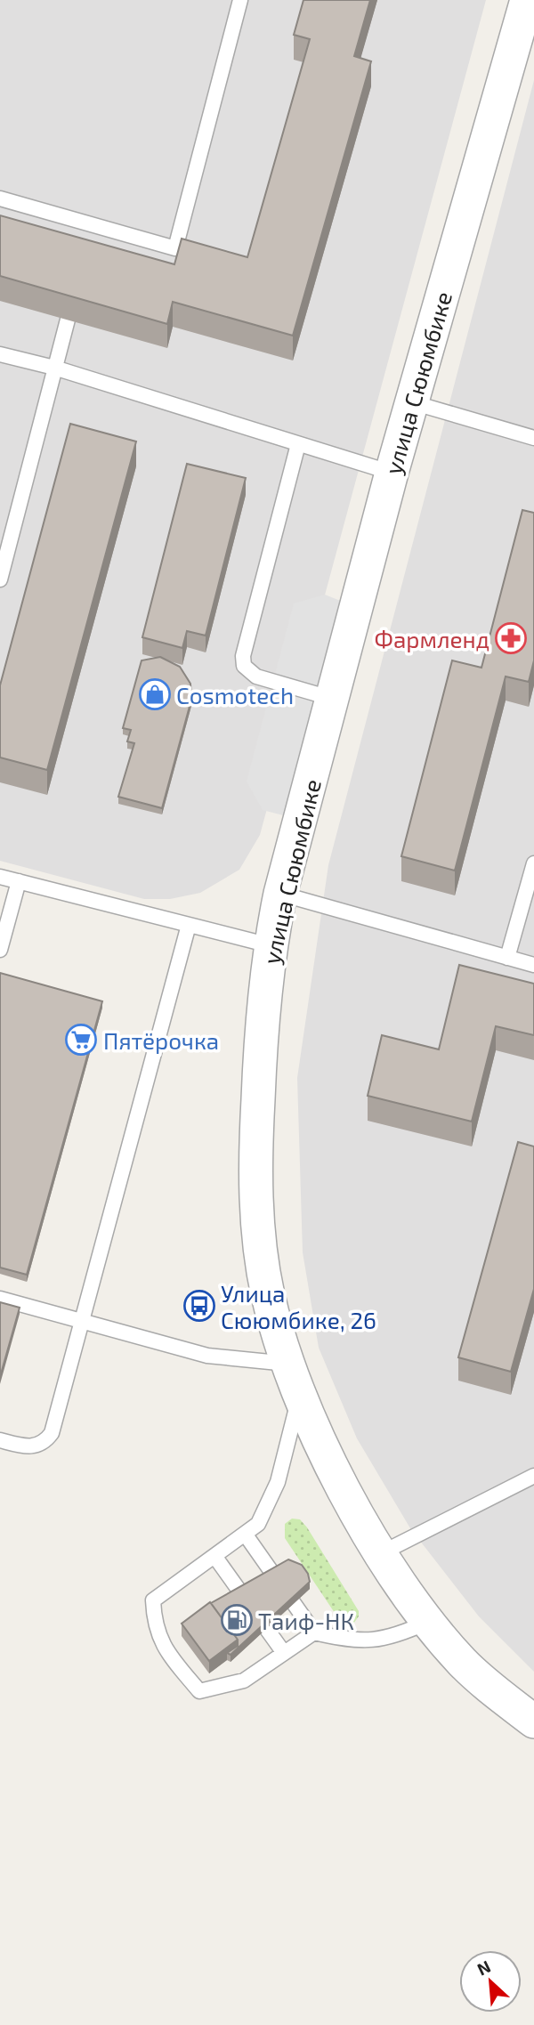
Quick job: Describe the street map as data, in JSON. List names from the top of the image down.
{
  "streets": {
    "street": ["улица Сююмбике"]
  },
  "places": {
    "pharmacy": ["Фармленд"],
    "shop": ["Cosmotech"],
    "supermarket": ["Пятёрочка"],
    "bus stop": ["Улица Сююмбике, 26"],
    "fuel station": ["Таиф-НК"]
  },
  "north": "top left"
}
